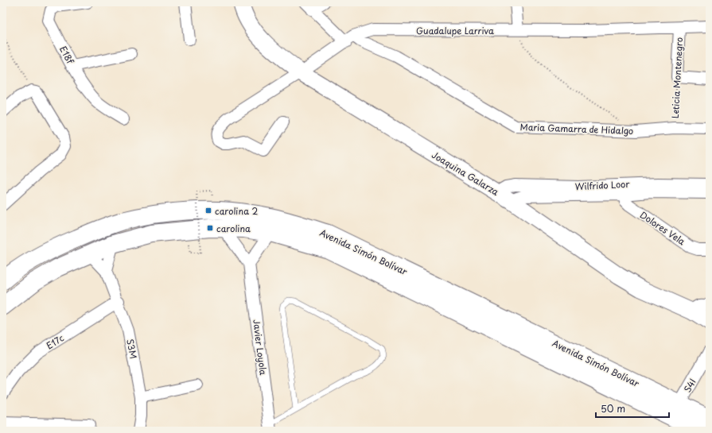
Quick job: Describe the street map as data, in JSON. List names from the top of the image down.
{
  "streets": {
    "highway": ["Avenida Simón Bolívar"],
    "street": [
      "Guadalupe Larriva",
      "E18f",
      "Leticia Montenegro",
      "Maria Gamarra de Hidalgo",
      "Joaquina Galarza",
      "Wilfrido Loor",
      "Dolores Vela",
      "E17c",
      "Javier Loyola",
      "S3M",
      "S4I"
    ]
  },
  "crossings": [
    ["Guadalupe Larriva", "Leticia Montenegro"],
    ["Guadalupe Larriva", "Maria Gamarra de Hidalgo"],
    ["Guadalupe Larriva", "Joaquina Galarza"],
    ["Leticia Montenegro", "Maria Gamarra de Hidalgo"],
    ["Joaquina Galarza", "Wilfrido Loor"],
    ["Wilfrido Loor", "Dolores Vela"],
    ["Avenida Simón Bolívar", "Javier Loyola"],
    ["Avenida Simón Bolívar", "S3M"],
    ["Avenida Simón Bolívar", "S4I"],
    ["E17c", "S3M"]
  ],
  "places": {
    "transit": ["carolina 2", "carolina"]
  },
  "scale_bar": "50 m"
}
